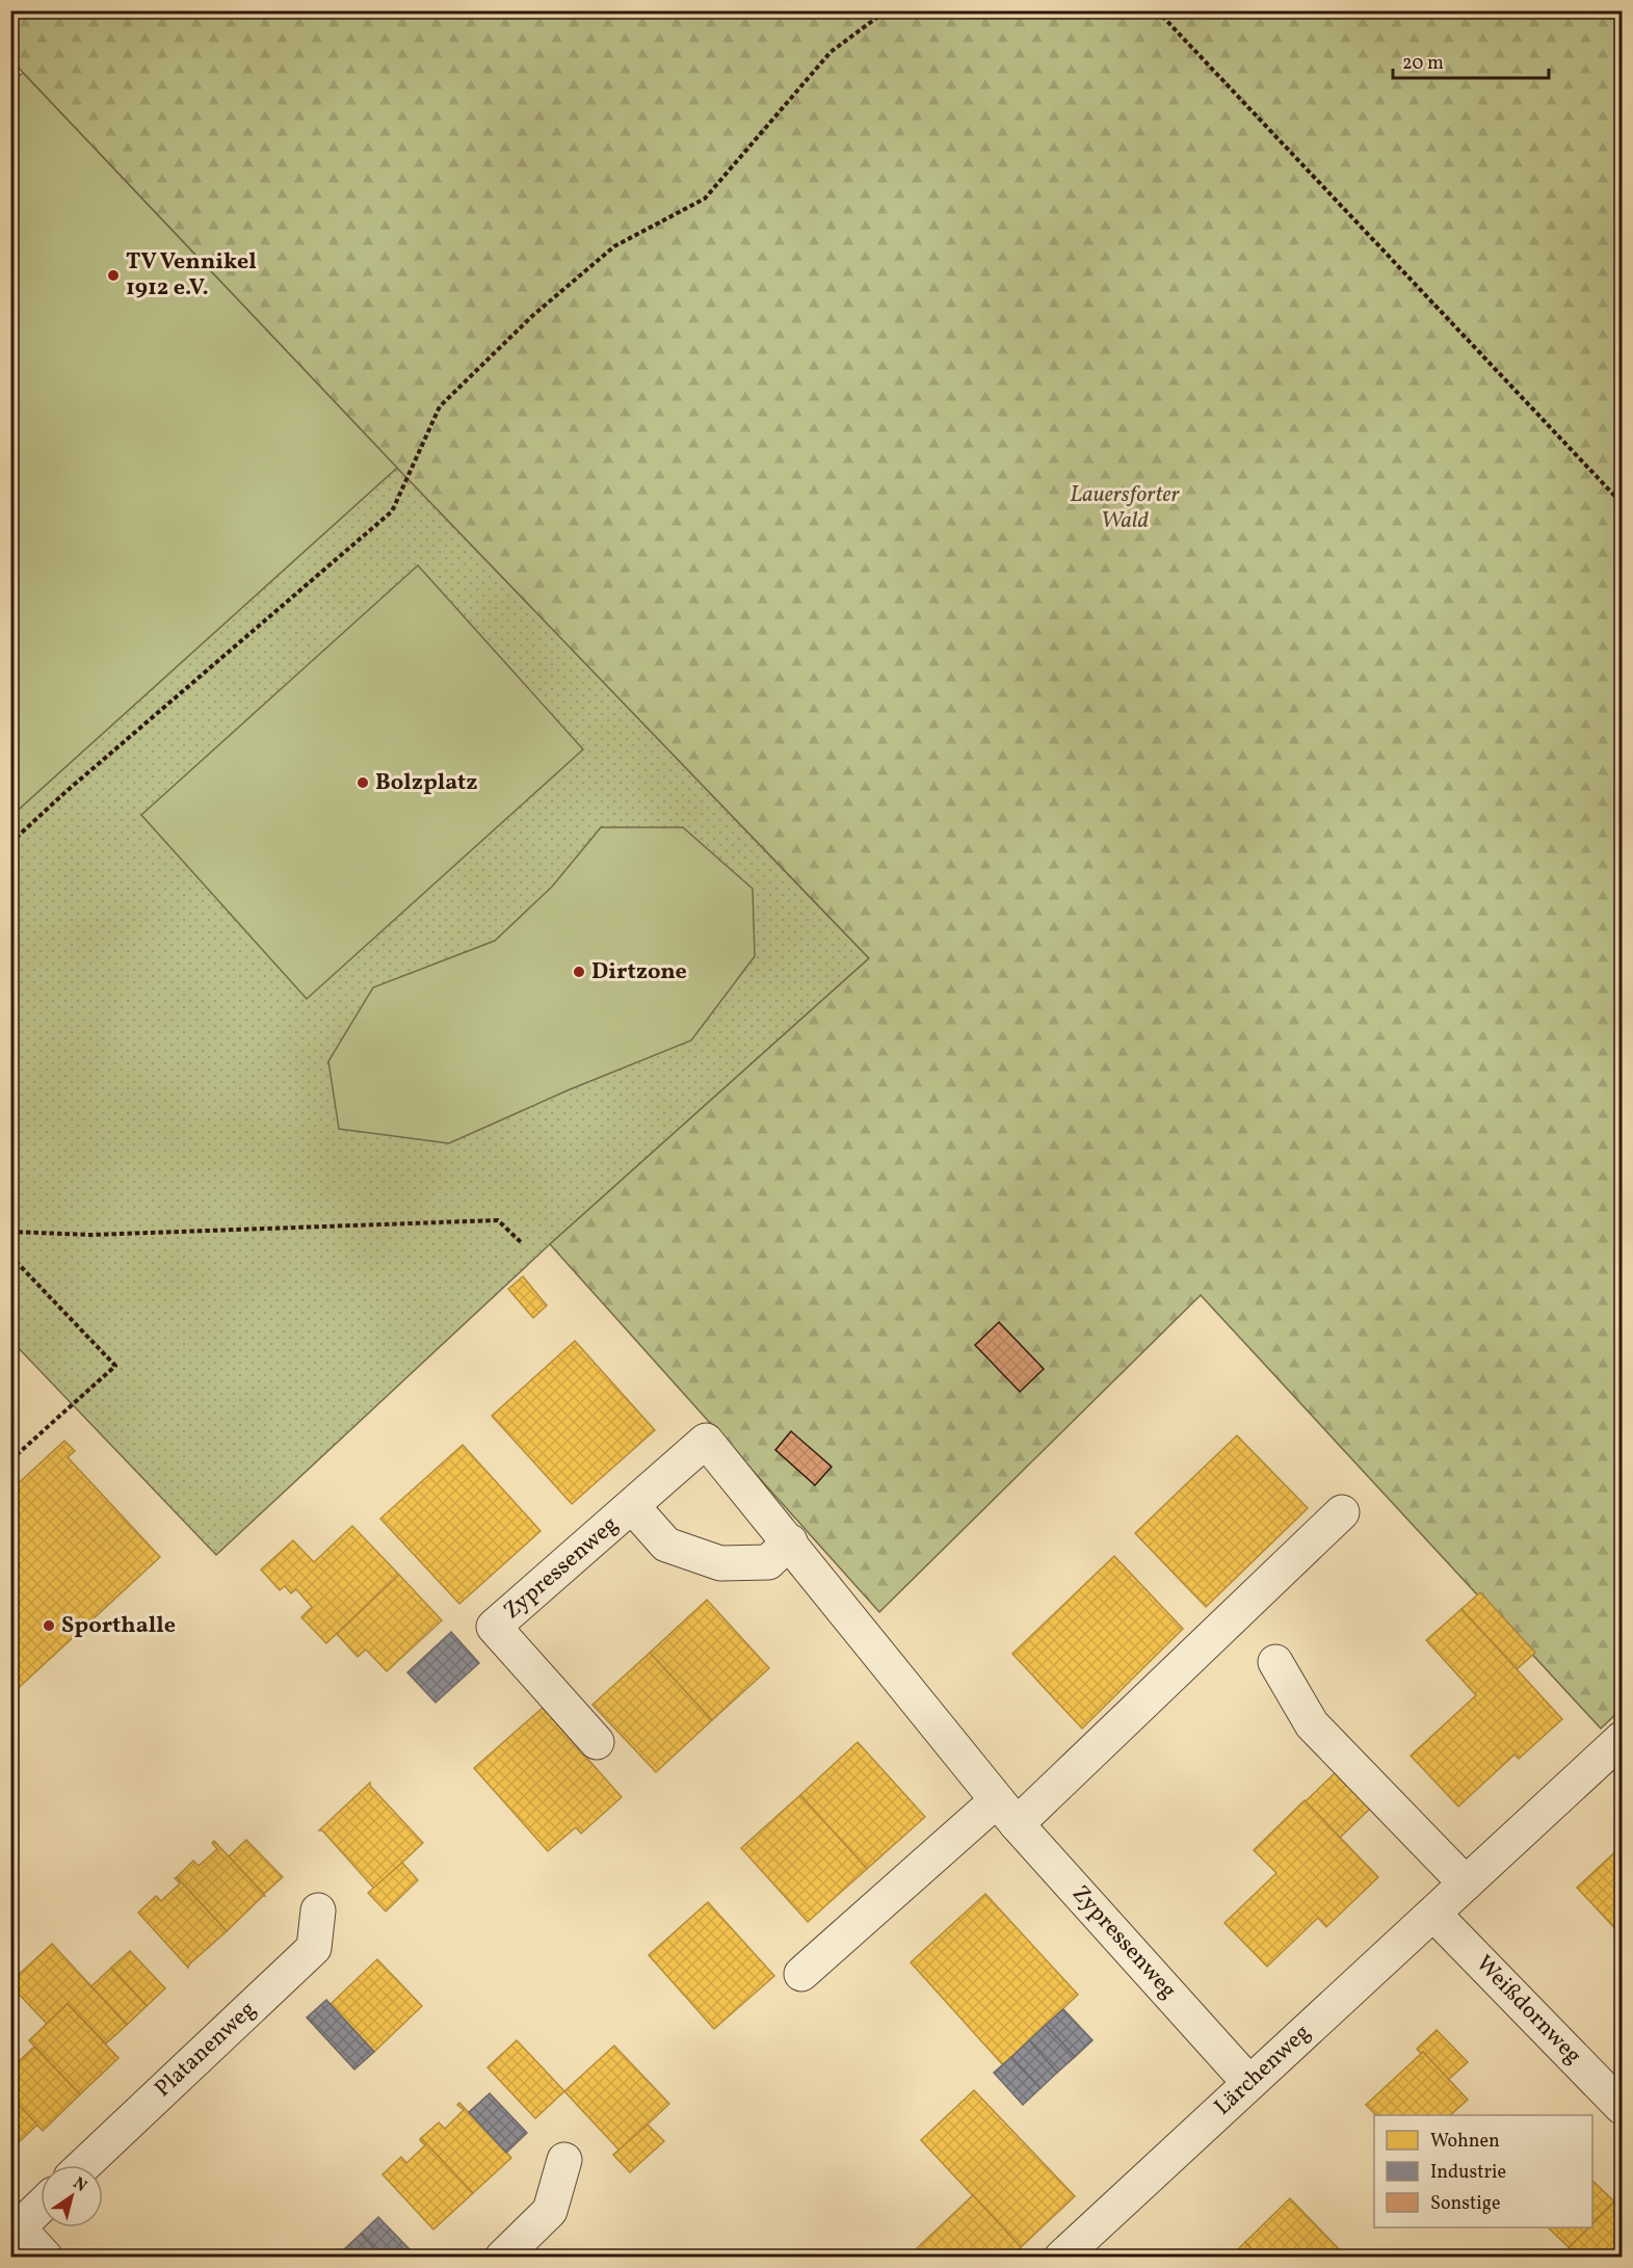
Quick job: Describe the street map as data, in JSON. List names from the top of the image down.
{
  "streets": {
    "street": [
      "Zypressenweg",
      "Weißdornweg",
      "Platanenweg",
      "Lärchenweg"
    ]
  },
  "crossings": [
    ["Zypressenweg", "Lärchenweg"],
    ["Weißdornweg", "Lärchenweg"]
  ],
  "parks": ["Lauersforter Wald"],
  "places": [
    "TV Vennikel 1912 e.V.",
    "Bolzplatz",
    "Dirtzone",
    "Sporthalle"
  ],
  "legend": ["Wohnen", "Industrie", "Sonstige"],
  "scale_bar": "20 m",
  "north": "top right"
}
